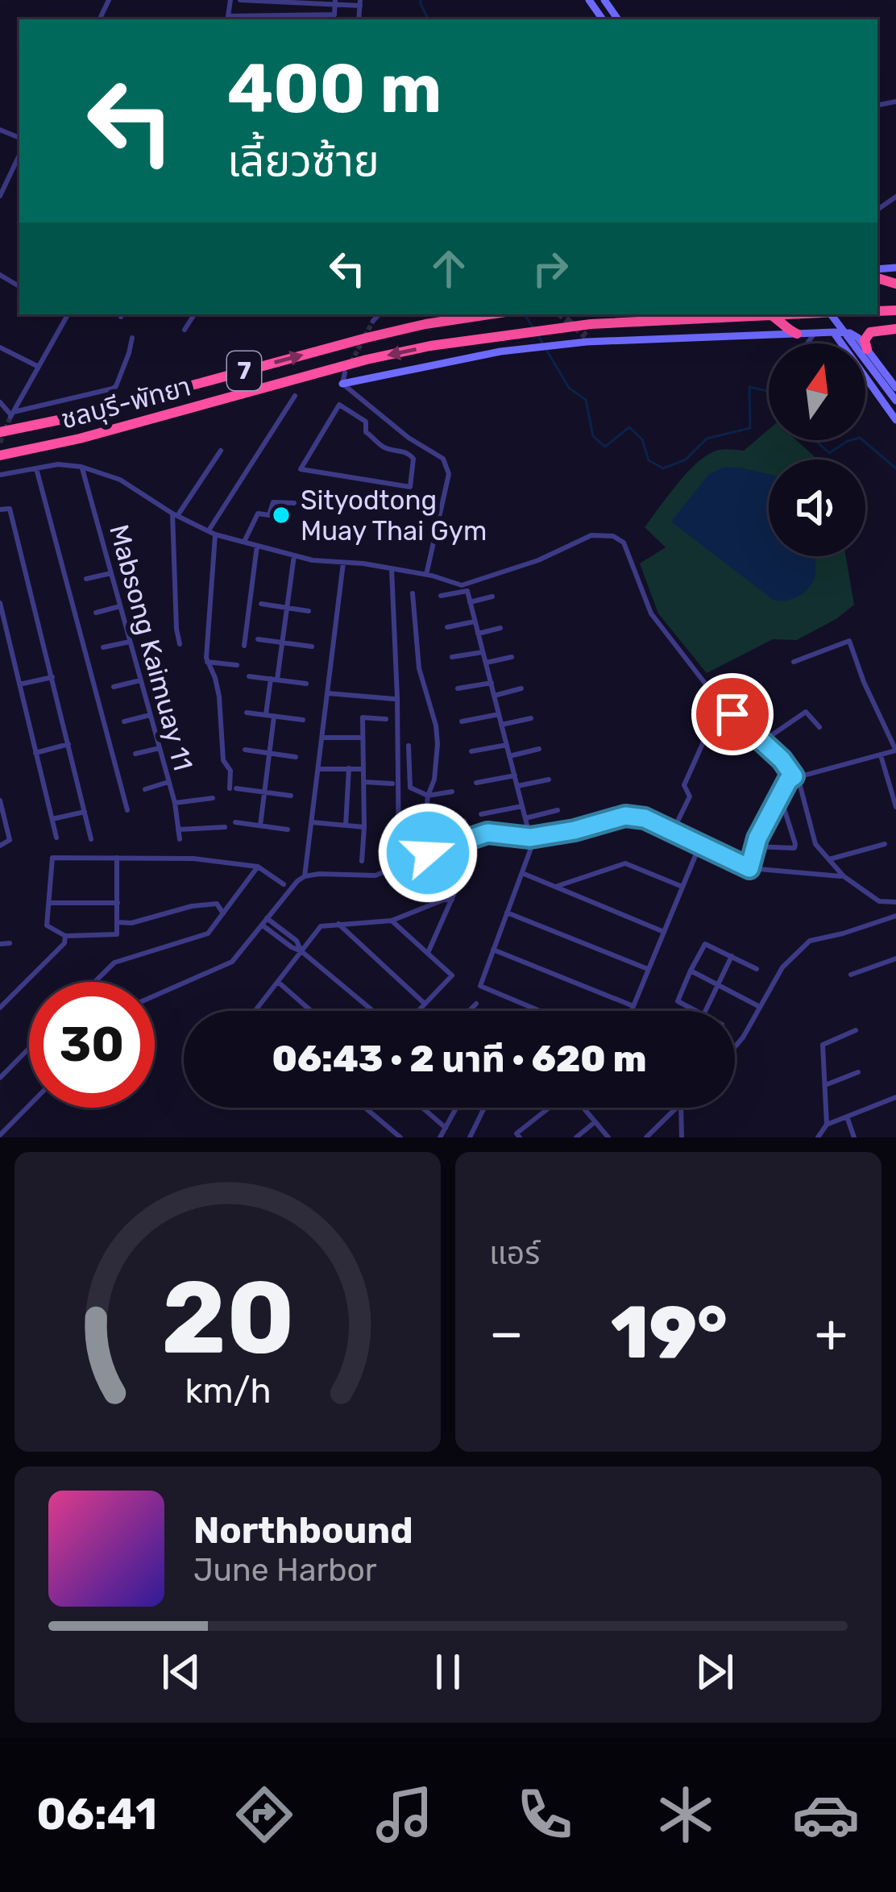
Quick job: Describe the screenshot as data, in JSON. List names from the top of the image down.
{
  "streets": {
    "highway": ["7", "ชลบุรี-พัทยา"],
    "street": ["Mabsong Kaimuay 11"]
  },
  "places": ["Sityodtong Muay Thai Gym"],
  "north": "top",
  "page": {
    "turn": ["400 m", "เลี้ยวซ้าย"],
    "limit": "30",
    "trip": "06:43 · 2 นาที · 620 m",
    "tile": "แอร์",
    "heat": ["−", "19°", "+"],
    "song": ["Northbound", "June Harbor"],
    "tabs": "06:41",
    "gauge": ["20", "km/h"]
  }
}
